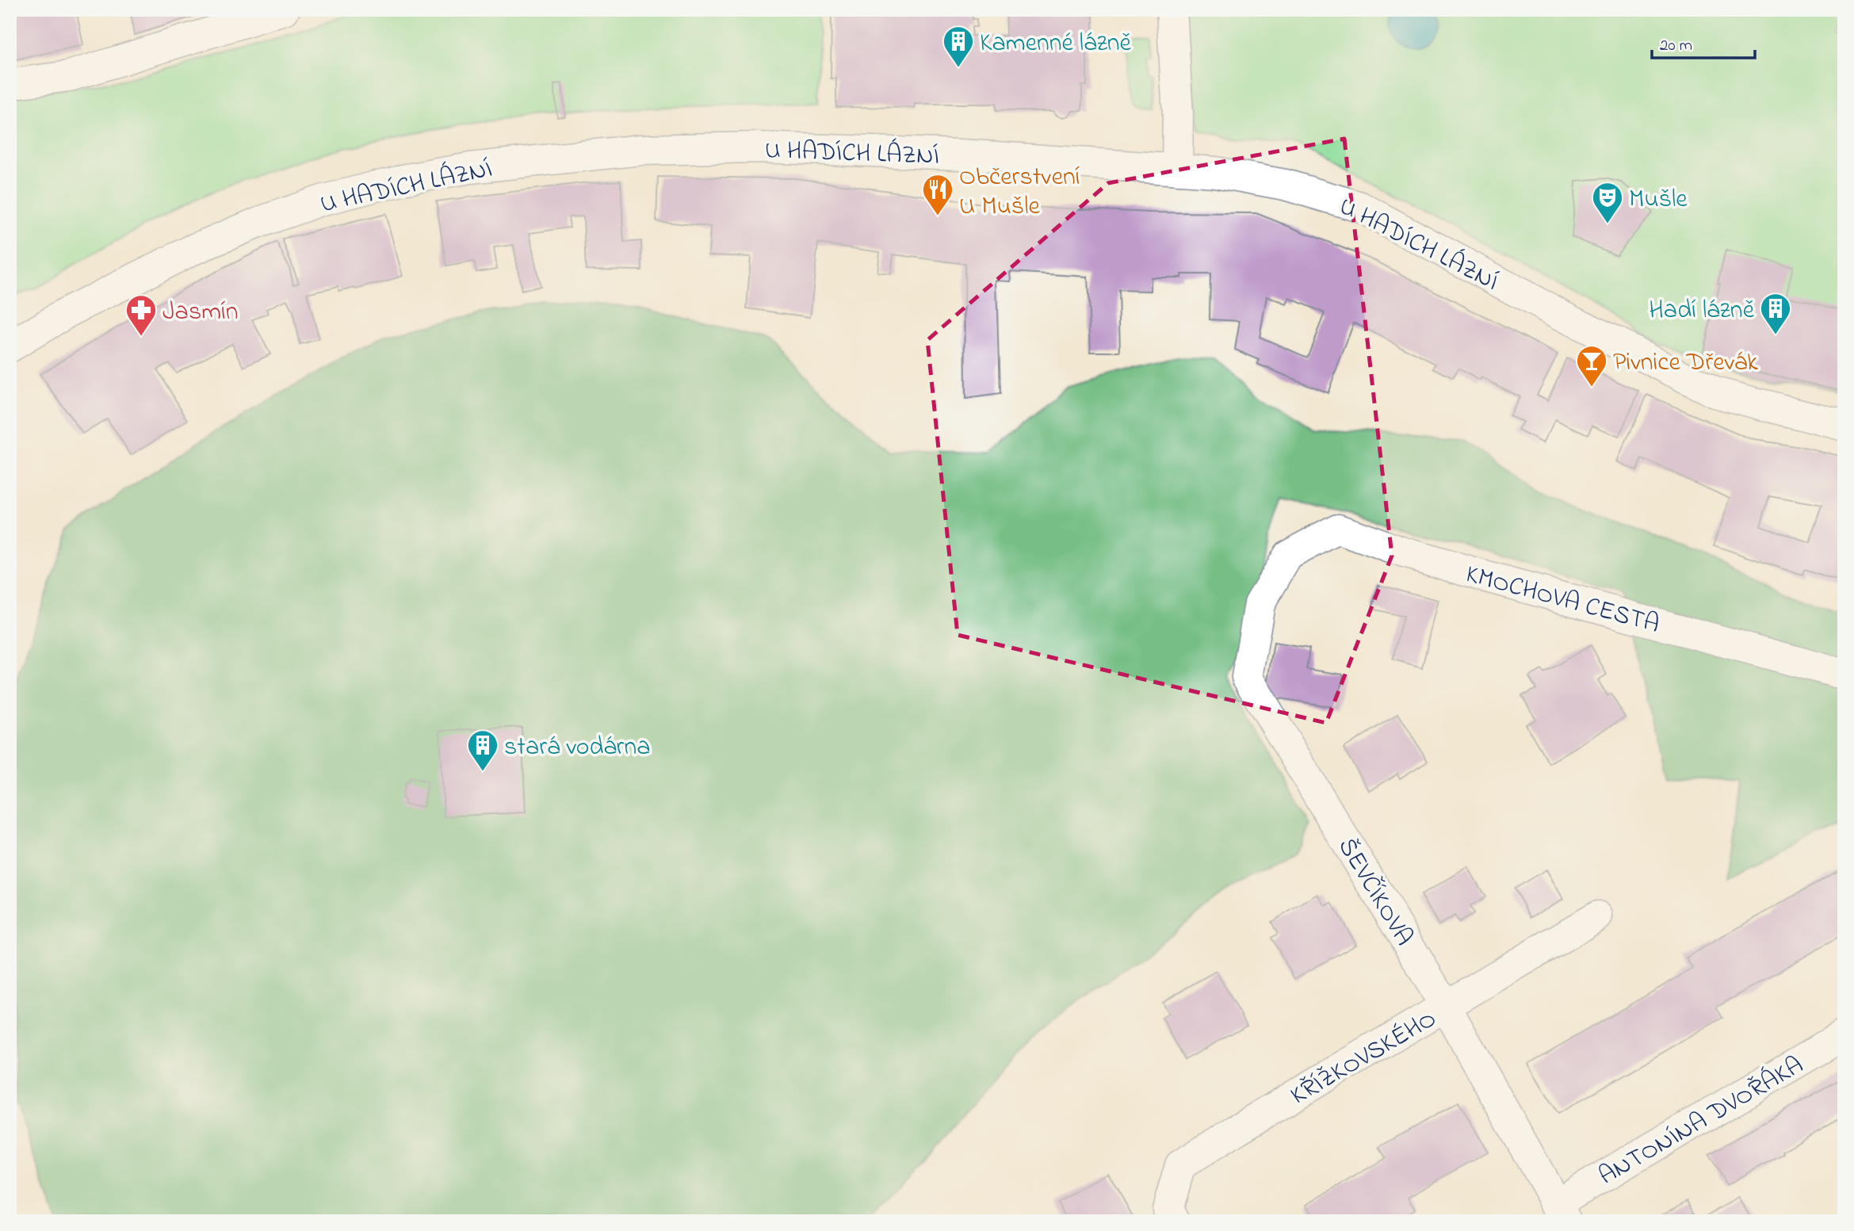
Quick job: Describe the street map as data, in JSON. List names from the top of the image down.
{
  "streets": {
    "street": [
      "U HADÍCH LÁZNÍ",
      "KMOCHOVA CESTA",
      "ŠEVČÍKOVA",
      "KŘÍŽKOVSKÉHO",
      "ANTONÍNA DVOŘÁKA"
    ]
  },
  "crossings": [
    ["KMOCHOVA CESTA", "ŠEVČÍKOVA"],
    ["ŠEVČÍKOVA", "KŘÍŽKOVSKÉHO"],
    ["ŠEVČÍKOVA", "ANTONÍNA DVOŘÁKA"]
  ],
  "places": {
    "building": ["Kamenné lázně", "Hadí lázně", "stará vodárna"],
    "restaurant": ["Občerstvení U Mušle"],
    "theatre": ["Mušle"],
    "pharmacy": ["Jasmín"],
    "bar": ["Pivnice Dřevák"]
  },
  "scale_bar": "20 m"
}
